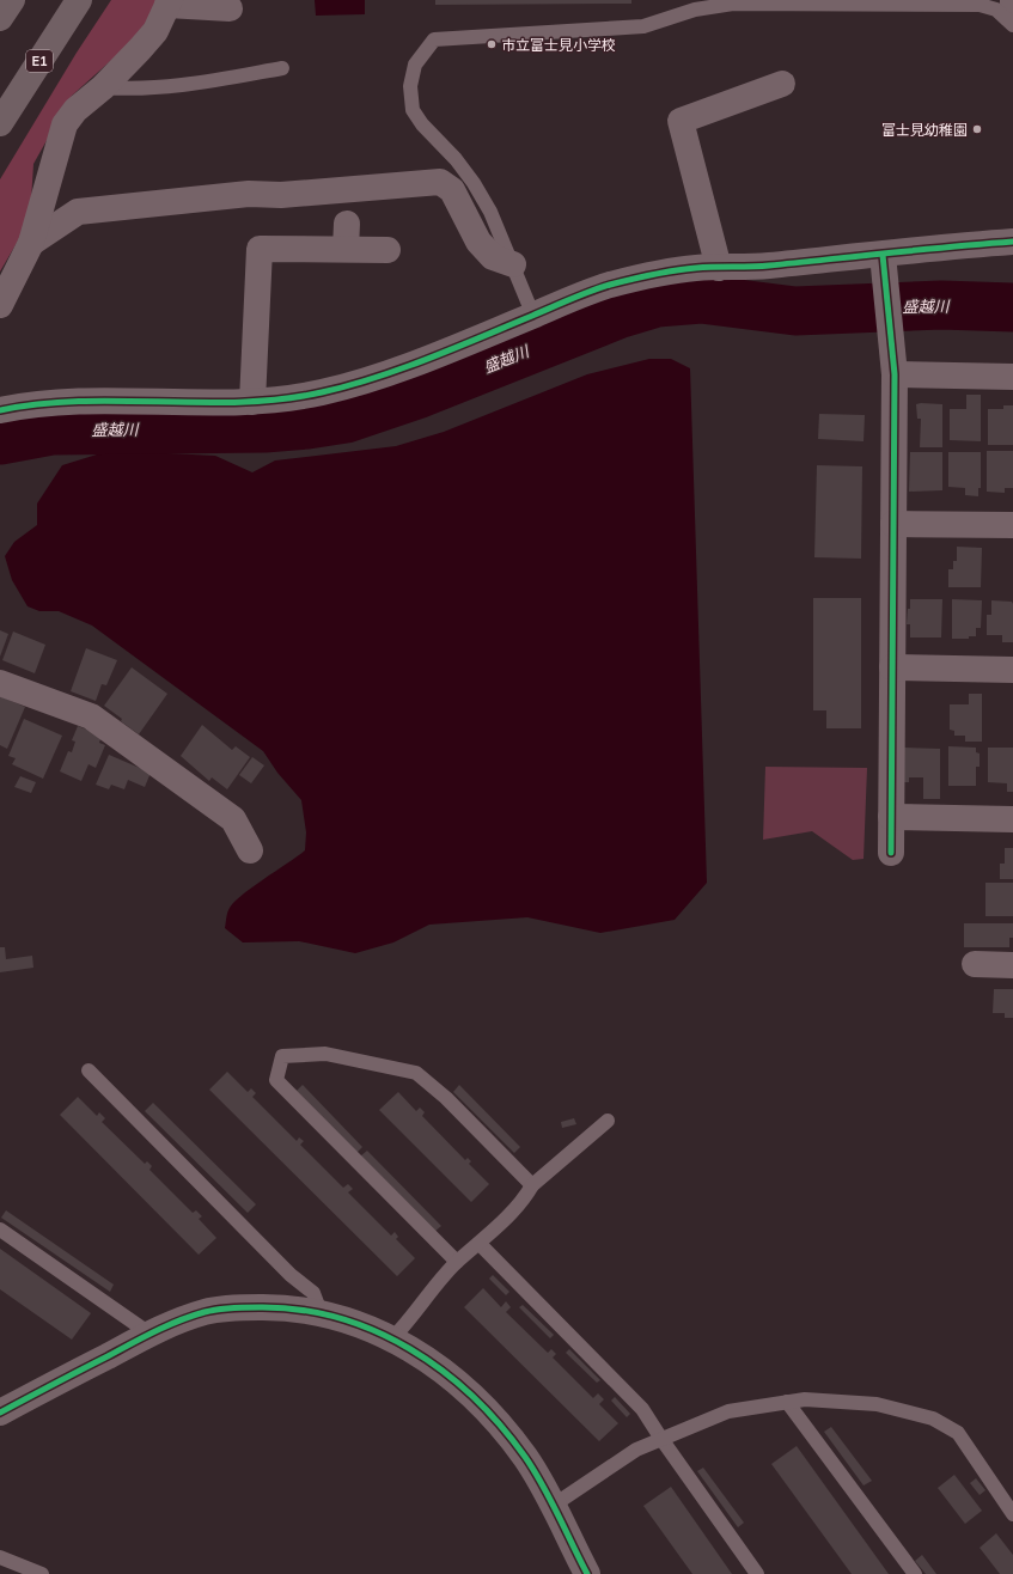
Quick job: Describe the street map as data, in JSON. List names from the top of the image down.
{
  "streets": {
    "highway": ["E1"]
  },
  "water": ["盛越川"],
  "places": ["市立富士見小学校", "富士見幼稚園"]
}
